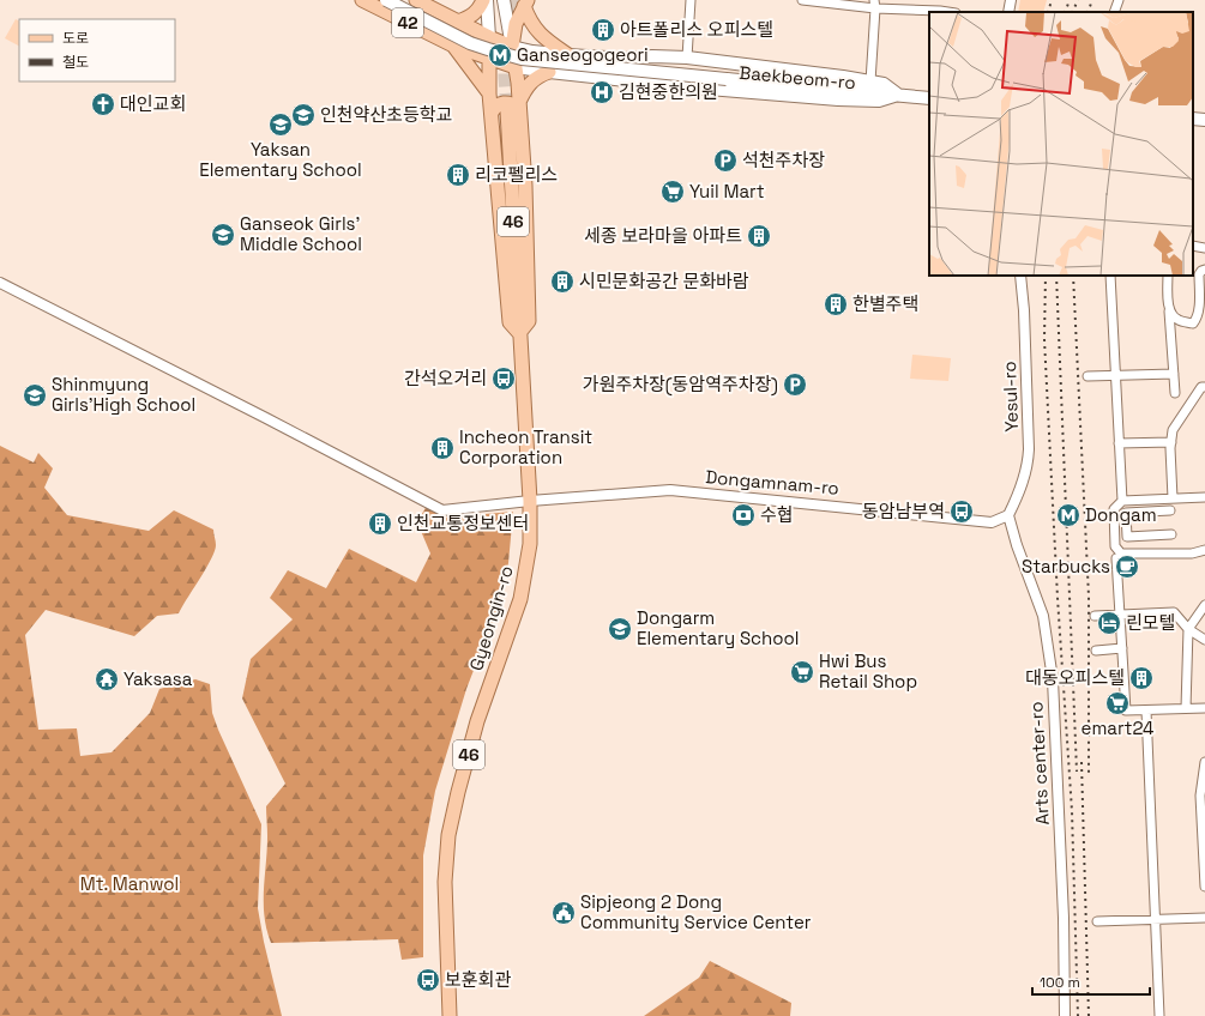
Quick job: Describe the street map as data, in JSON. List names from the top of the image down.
{
  "streets": {
    "main road": [
      "42",
      "Baekbeom-ro",
      "46",
      "Gyeongin-ro"
    ],
    "street": ["Yesul-ro", "Dongamnam-ro", "Arts center-ro"]
  },
  "crossings": [
    ["Baekbeom-ro", "Gyeongin-ro"],
    ["Yesul-ro", "Dongamnam-ro"],
    ["Yesul-ro", "Arts center-ro"],
    ["Dongamnam-ro", "Gyeongin-ro"],
    ["Dongamnam-ro", "Arts center-ro"]
  ],
  "parks": ["Mt. Manwol"],
  "places": {
    "building": [
      "아트폴리스 오피스텔",
      "리코펠리스",
      "세종 보라마을 아파트",
      "시민문화공간 문화바람",
      "한별주택",
      "Incheon Transit Corporation",
      "인천교통정보센터",
      "대동오피스텔"
    ],
    "metro station": ["Ganseogogeori", "Dongam"],
    "hospital": ["김현중한의원"],
    "church": ["대인교회"],
    "school or university": [
      "인천약산초등학교",
      "Yaksan Elementary School",
      "Ganseok Girls’ Middle School",
      "Shinmyung Girls’High School",
      "Dongarm Elementary School"
    ],
    "parking": ["석천주차장", "가원주차장(동암역주차장)"],
    "supermarket": ["Yuil Mart", "Hwi Bus Retail Shop", "emart24"],
    "bus stop": ["간석오거리", "동암남부역", "보훈회관"],
    "bank": ["수협"],
    "cafe": ["Starbucks"],
    "hotel": ["린모텔"],
    "temple": ["Yaksasa"],
    "public building": ["Sipjeong 2 Dong Community Service Center"]
  },
  "legend": ["도로", "철도"],
  "scale_bar": "100 m"
}
